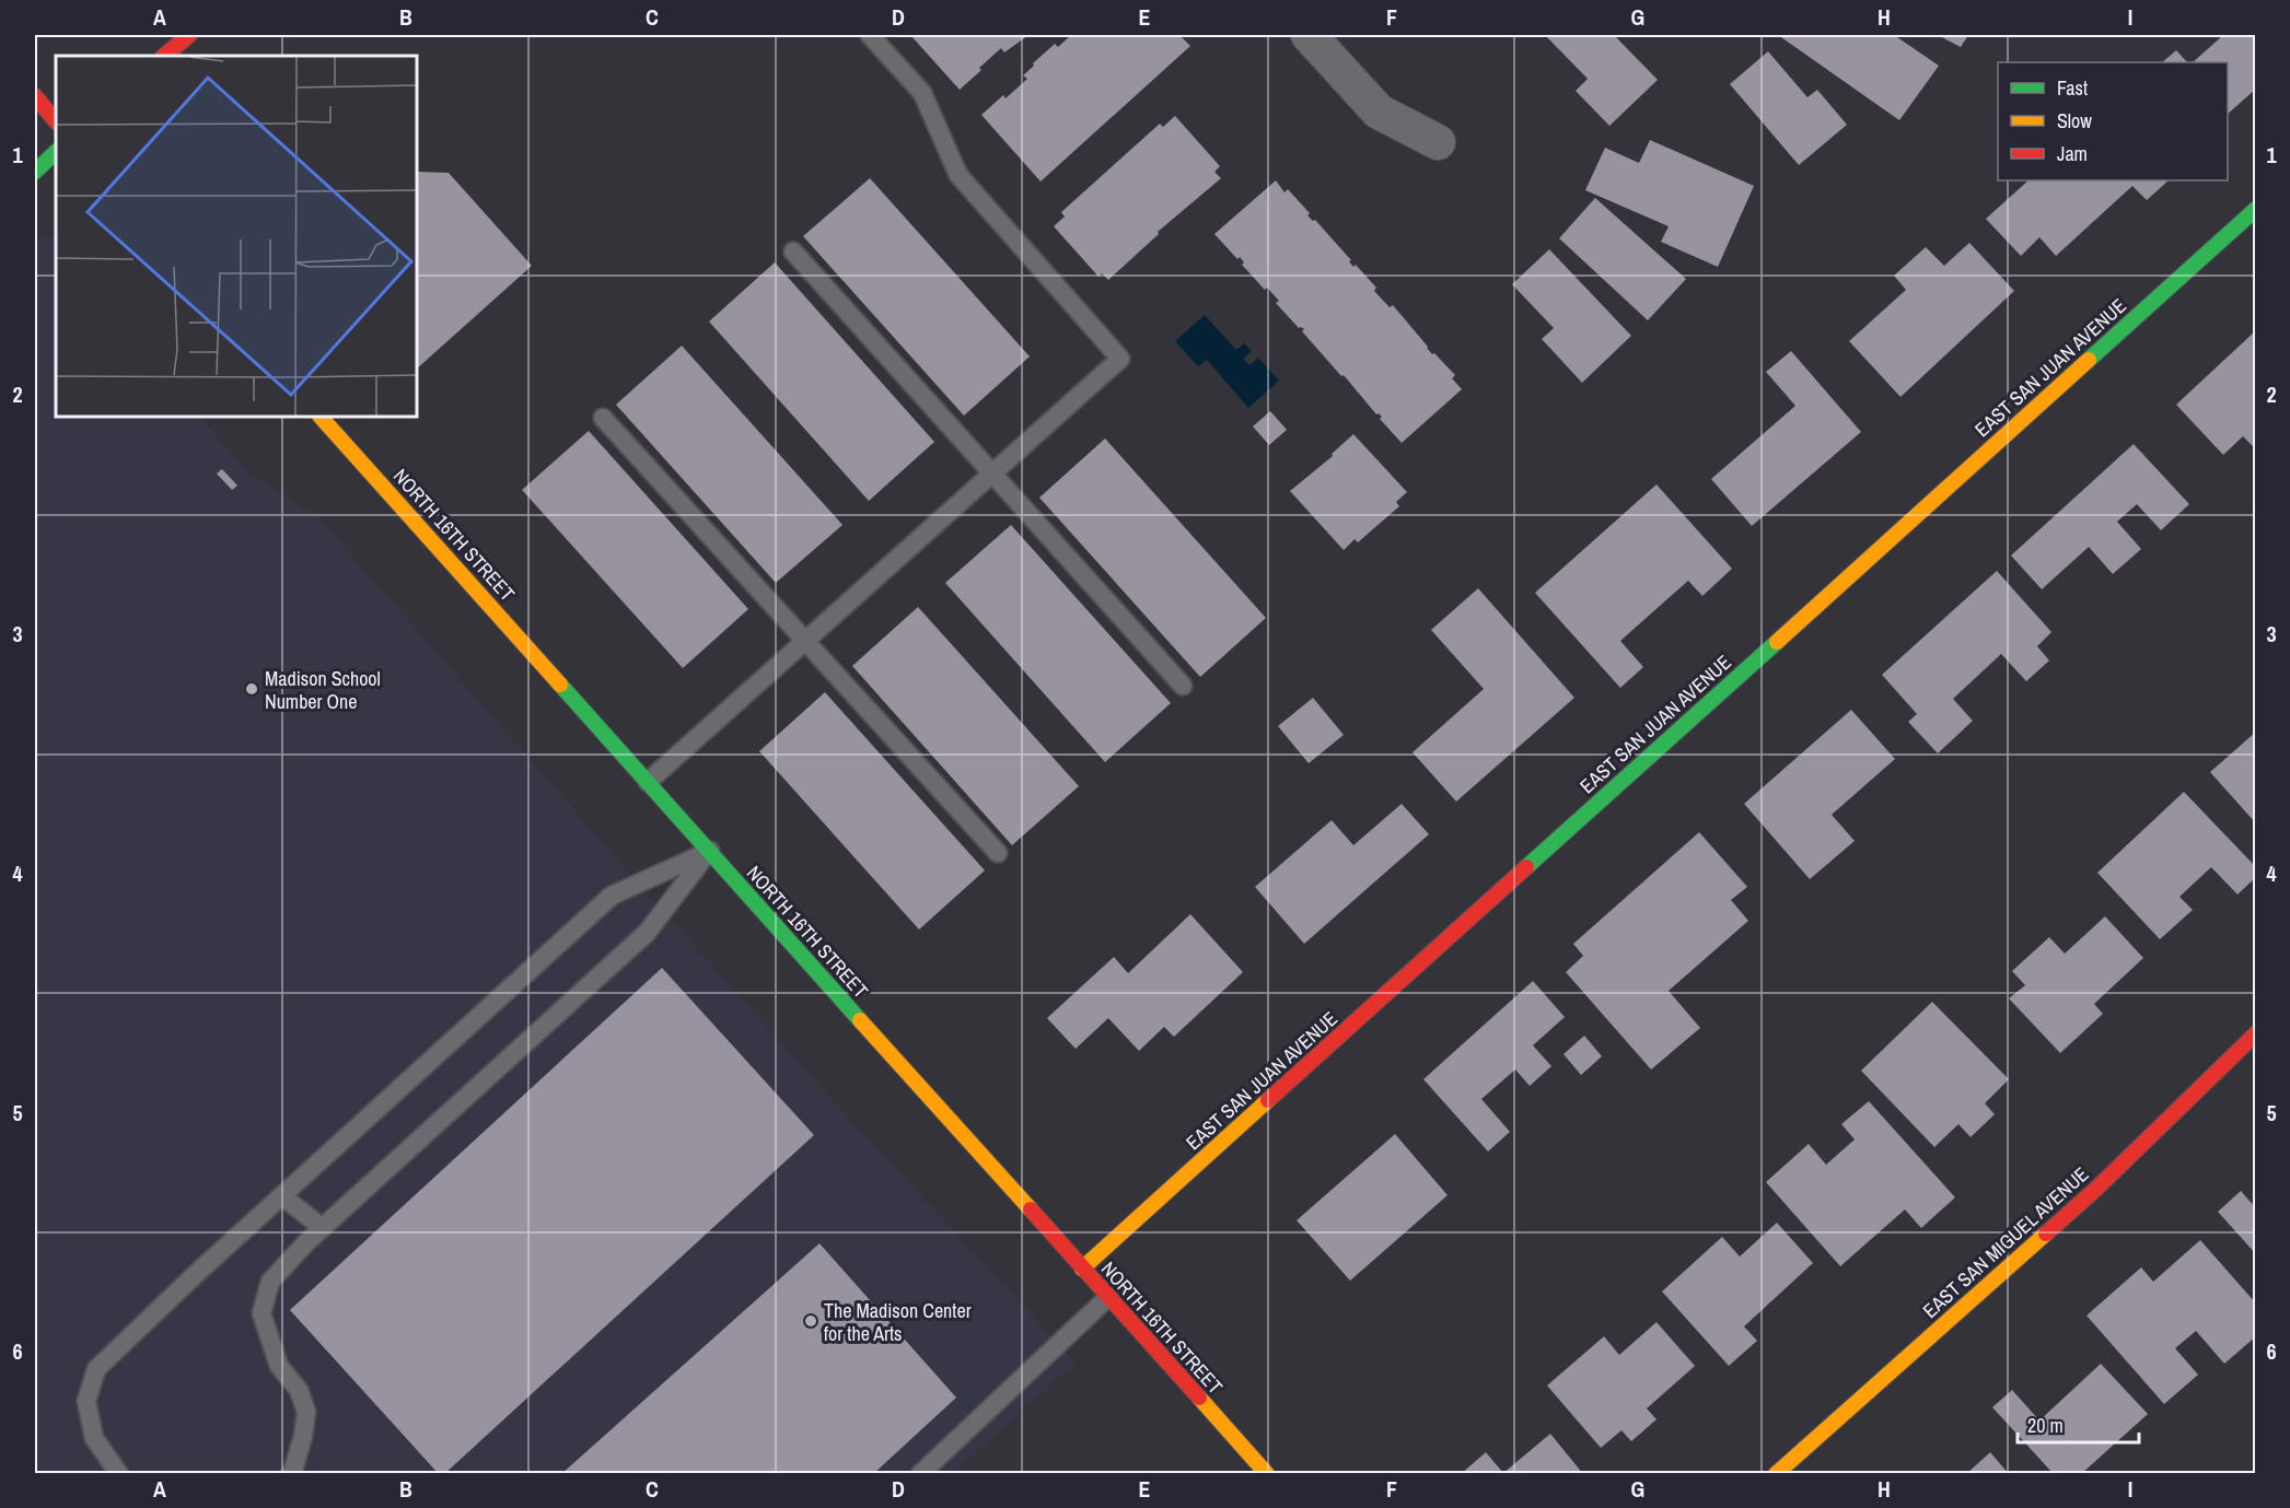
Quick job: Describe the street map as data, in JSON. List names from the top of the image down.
{
  "streets": {
    "street": ["EAST SAN JUAN AVENUE", "NORTH 16TH STREET", "EAST SAN MIGUEL AVENUE"]
  },
  "crossings": [
    ["EAST SAN JUAN AVENUE", "NORTH 16TH STREET"]
  ],
  "places": ["Madison School Number One", "The Madison Center for the Arts"],
  "legend": ["Fast", "Slow", "Jam"],
  "scale_bar": "20 m",
  "grid": {
    "columns": [
      "A",
      "B",
      "C",
      "D",
      "E",
      "F",
      "G",
      "H",
      "I"
    ],
    "rows": [
      "1",
      "2",
      "3",
      "4",
      "5",
      "6"
    ]
  }
}
